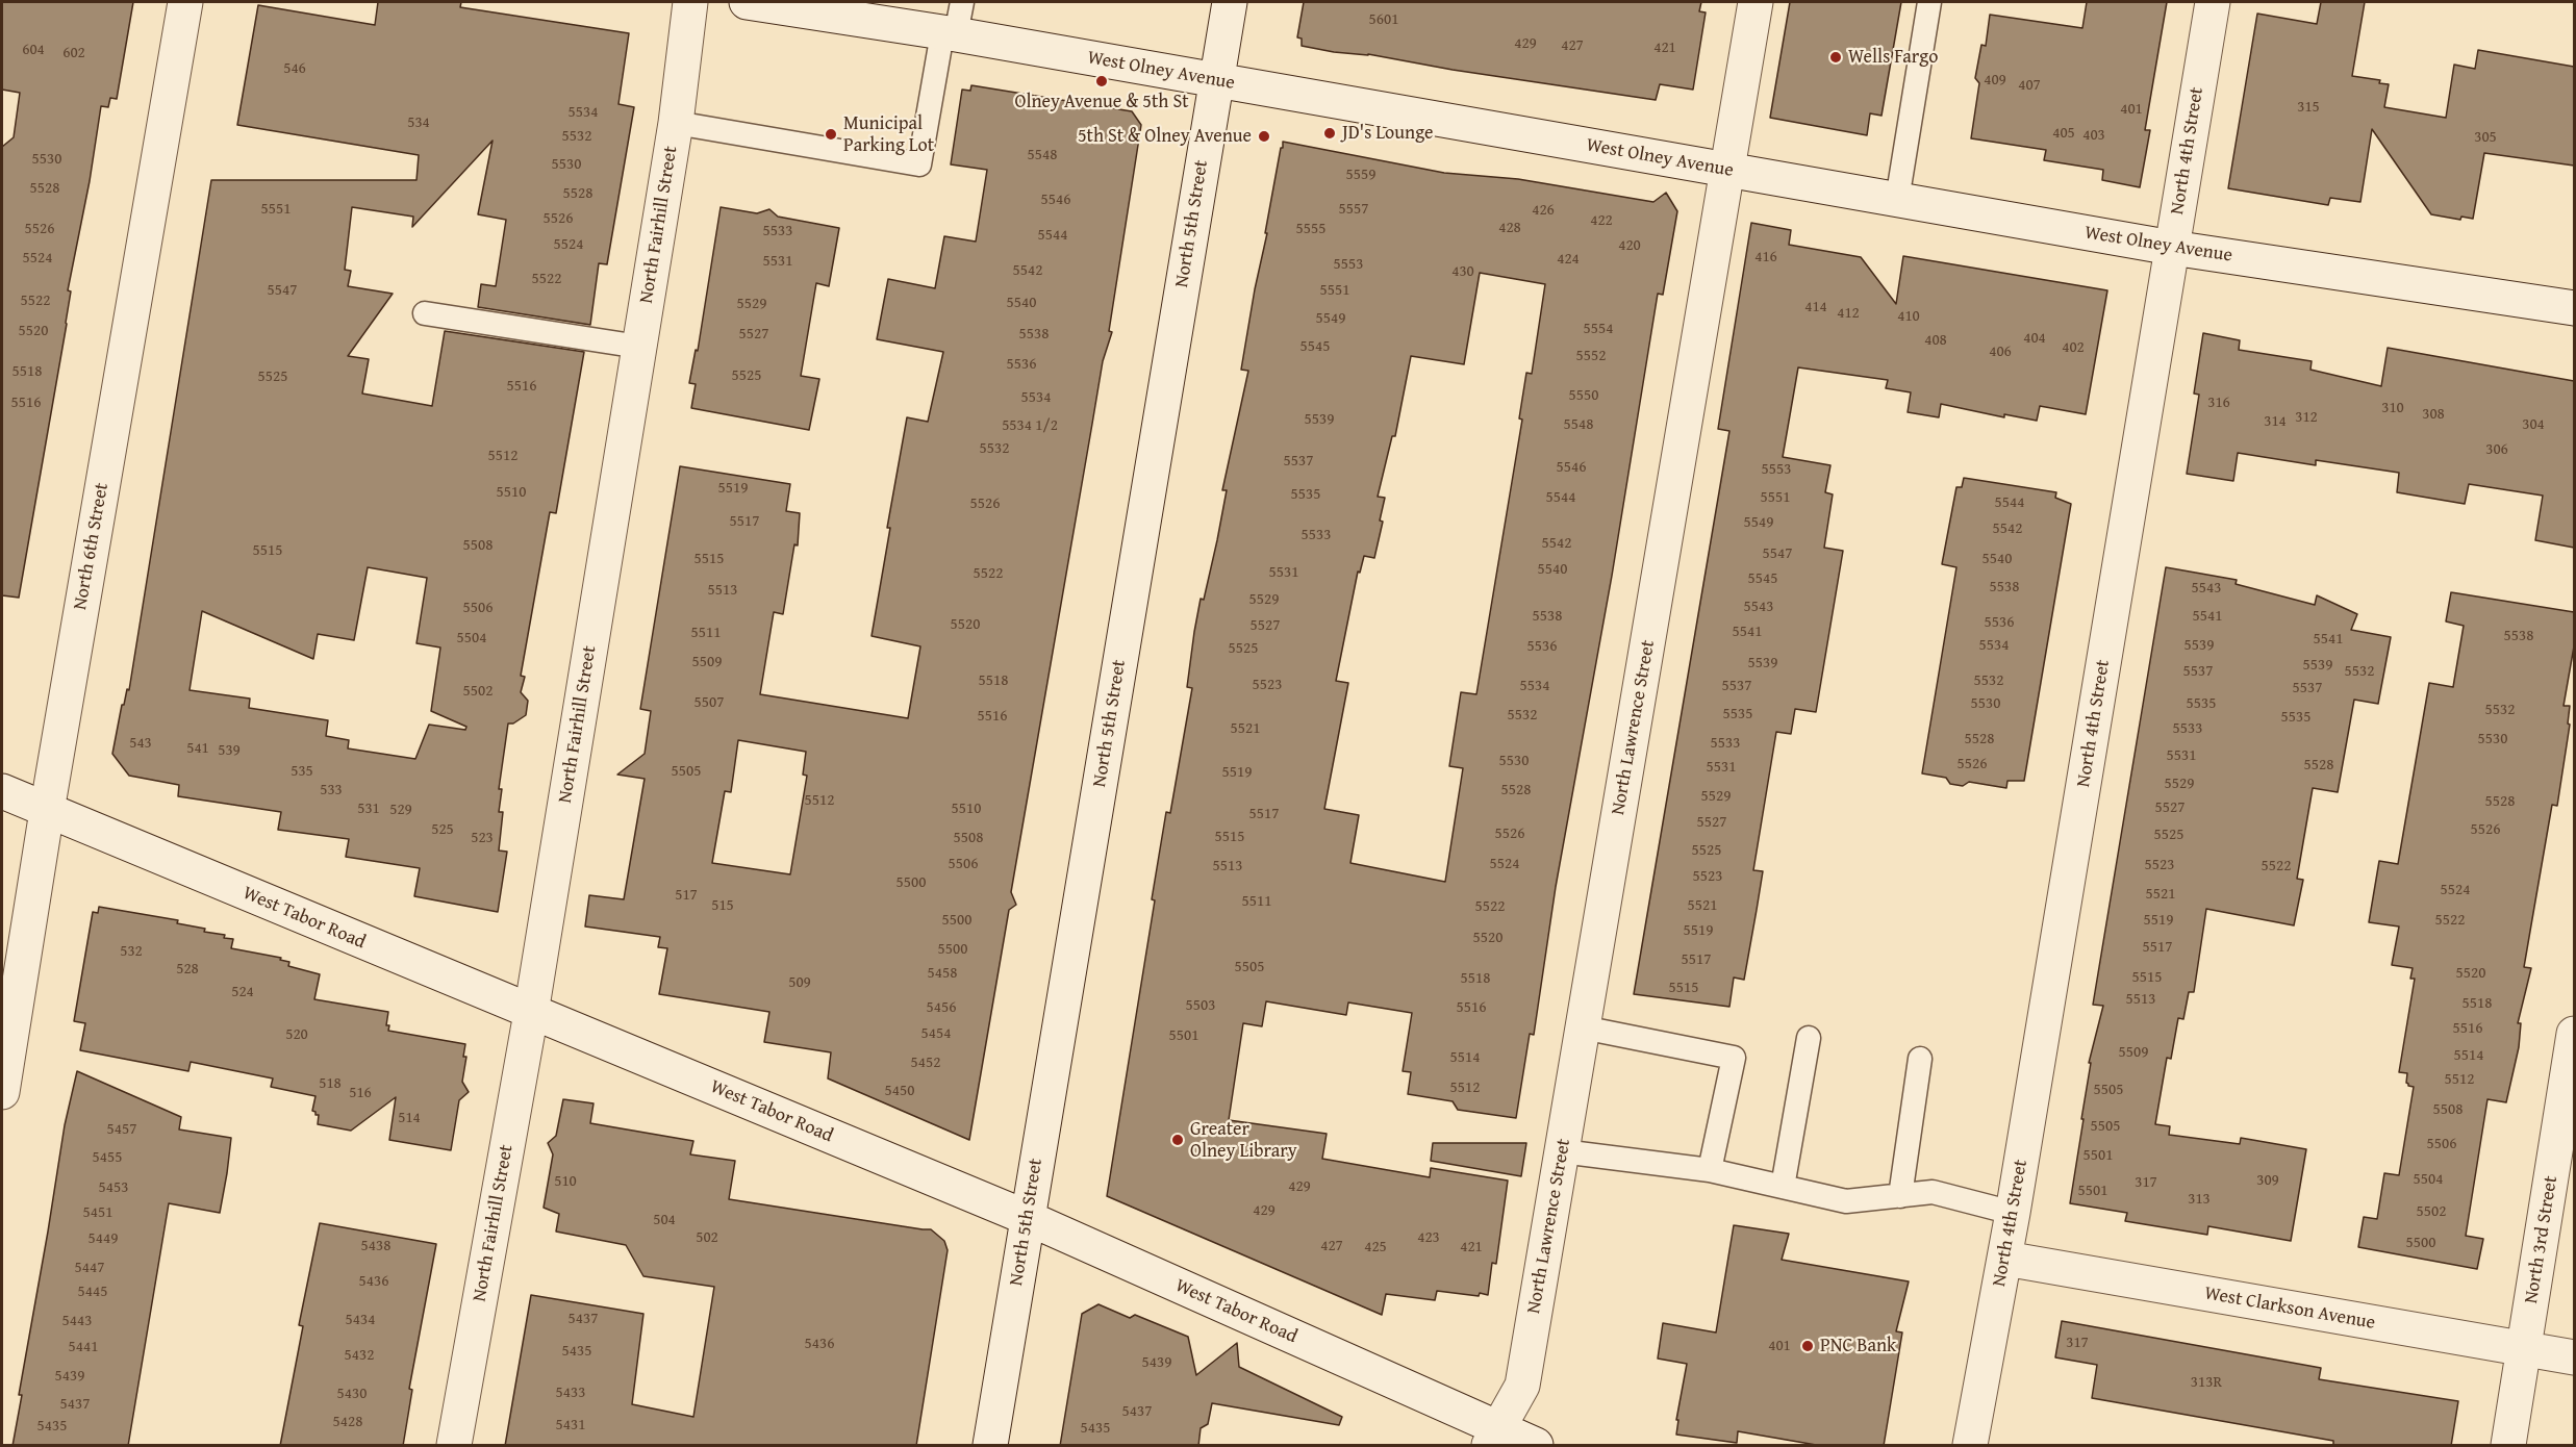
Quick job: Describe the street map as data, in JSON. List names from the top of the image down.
{
  "streets": {
    "street": [
      "West Olney Avenue",
      "North 4th Street",
      "North 5th Street",
      "North Fairhill Street",
      "North 6th Street",
      "North Lawrence Street",
      "West Tabor Road",
      "North 3rd Street",
      "West Clarkson Avenue"
    ]
  },
  "crossings": [
    ["West Olney Avenue", "North 4th Street"],
    ["West Olney Avenue", "North 5th Street"],
    ["West Olney Avenue", "North Lawrence Street"],
    ["North 4th Street", "West Clarkson Avenue"],
    ["North 5th Street", "West Tabor Road"],
    ["North Fairhill Street", "West Tabor Road"],
    ["North 6th Street", "West Tabor Road"],
    ["North Lawrence Street", "West Tabor Road"],
    ["North 3rd Street", "West Clarkson Avenue"]
  ],
  "places": [
    "Wells Fargo",
    "Olney Avenue & 5th St",
    "JD's Lounge",
    "Municipal Parking Lot",
    "5th St & Olney Avenue",
    "Greater Olney Library",
    "PNC Bank"
  ],
  "house_numbers": [
    "5601",
    "429",
    "427",
    "421",
    "604",
    "602",
    "546",
    "409",
    "407",
    "315",
    "401",
    "5534",
    "534",
    "405",
    "403",
    "5532",
    "305",
    "5548",
    "5530",
    "5530",
    "5559",
    "5528",
    "5528",
    "5546",
    "5551",
    "5557",
    "426",
    "5526",
    "422",
    "428",
    "5526",
    "5555",
    "5533",
    "5544",
    "5524",
    "420",
    "416",
    "5524",
    "424",
    "5531",
    "5553",
    "5542",
    "430",
    "5522",
    "5547",
    "5551",
    "5522",
    "5540",
    "5529",
    "414",
    "412",
    "410",
    "5549",
    "5554",
    "5520",
    "5527",
    "5538",
    "404",
    "408",
    "5545",
    "402",
    "406",
    "5552",
    "5536",
    "5518",
    "5525",
    "5525",
    "5516",
    "5550",
    "5534",
    "5516",
    "316",
    "310",
    "308",
    "312",
    "5539",
    "314",
    "5548",
    "304",
    "5534 1/2",
    "5532",
    "306",
    "5512",
    "5537",
    "5546",
    "5553",
    "5519",
    "5510",
    "5535",
    "5544",
    "5551",
    "5544",
    "5526",
    "5517",
    "5549",
    "5542",
    "5533",
    "5542",
    "5508",
    "5515",
    "5547",
    "5515",
    "5540",
    "5540",
    "5531",
    "5522",
    "5545",
    "5538",
    "5543",
    "5513",
    "5529",
    "5543",
    "5506",
    "5538",
    "5541",
    "5536",
    "5520",
    "5527",
    "5541",
    "5511",
    "5538",
    "5504",
    "5541",
    "5534",
    "5539",
    "5536",
    "5525",
    "5509",
    "5539",
    "5539",
    "5537",
    "5532",
    "5518",
    "5532",
    "5523",
    "5534",
    "5537",
    "5537",
    "5502",
    "5507",
    "5530",
    "5535",
    "5532",
    "5535",
    "5532",
    "5516",
    "5535",
    "5521",
    "5533",
    "5528",
    "5530",
    "543",
    "5533",
    "541",
    "539",
    "5531",
    "5530",
    "5526",
    "5528",
    "5531",
    "535",
    "5505",
    "5519",
    "5529",
    "533",
    "5528",
    "5529",
    "5512",
    "5528",
    "5527",
    "531",
    "5510",
    "529",
    "5517",
    "5527",
    "525",
    "5526",
    "5526",
    "5525",
    "5515",
    "523",
    "5508",
    "5525",
    "5506",
    "5524",
    "5523",
    "5513",
    "5522",
    "5523",
    "5500",
    "5524",
    "5521",
    "517",
    "5511",
    "515",
    "5521",
    "5522",
    "5500",
    "5519",
    "5522",
    "5519",
    "5520",
    "5517",
    "5500",
    "532",
    "5517",
    "5505",
    "528",
    "5458",
    "5520",
    "5515",
    "5518",
    "509",
    "5515",
    "524",
    "5513",
    "5518",
    "5503",
    "5456",
    "5516",
    "5516",
    "5454",
    "520",
    "5501",
    "5509",
    "5514",
    "5514",
    "5452",
    "5512",
    "518",
    "5512",
    "5505",
    "5450",
    "516",
    "5508",
    "514",
    "5505",
    "5457",
    "5506",
    "5501",
    "5455",
    "5504",
    "309",
    "510",
    "317",
    "429",
    "5453",
    "5501",
    "313",
    "429",
    "5502",
    "5451",
    "504",
    "502",
    "423",
    "5449",
    "5500",
    "5438",
    "427",
    "425",
    "421",
    "5447",
    "5436",
    "5445",
    "5437",
    "5434",
    "5443",
    "317",
    "5436",
    "401",
    "5441",
    "5435",
    "5432",
    "5439",
    "5439",
    "313R",
    "5433",
    "5430",
    "5437",
    "5437",
    "5428",
    "5431",
    "5435",
    "5435"
  ]
}
